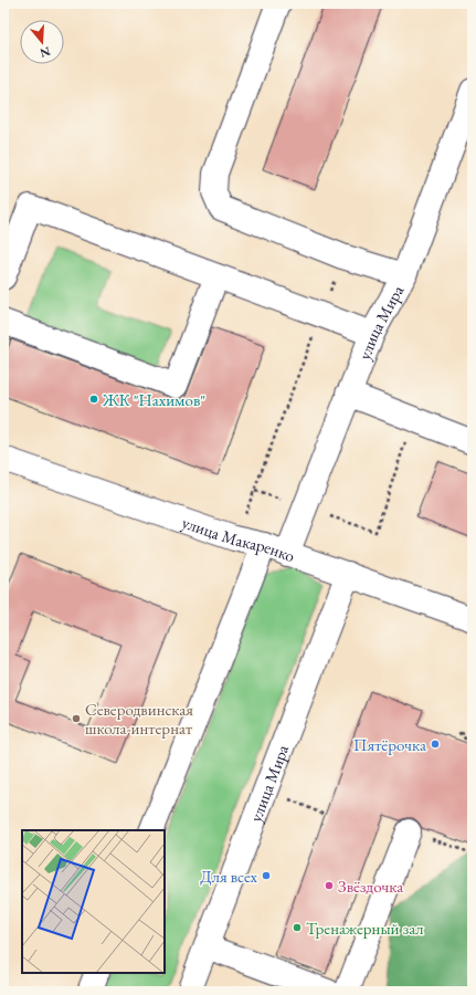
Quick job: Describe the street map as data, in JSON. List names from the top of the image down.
{
  "streets": {
    "street": ["улица Мира", "улица Макаренко"]
  },
  "crossings": [
    ["улица Мира", "улица Макаренко"]
  ],
  "places": [
    "ЖК \"Нахимов\"",
    "Северодвинская школа-интернат",
    "Пятёрочка",
    "Для всех",
    "Звёздочка",
    "Тренажерный зал"
  ],
  "north": "bottom"
}
